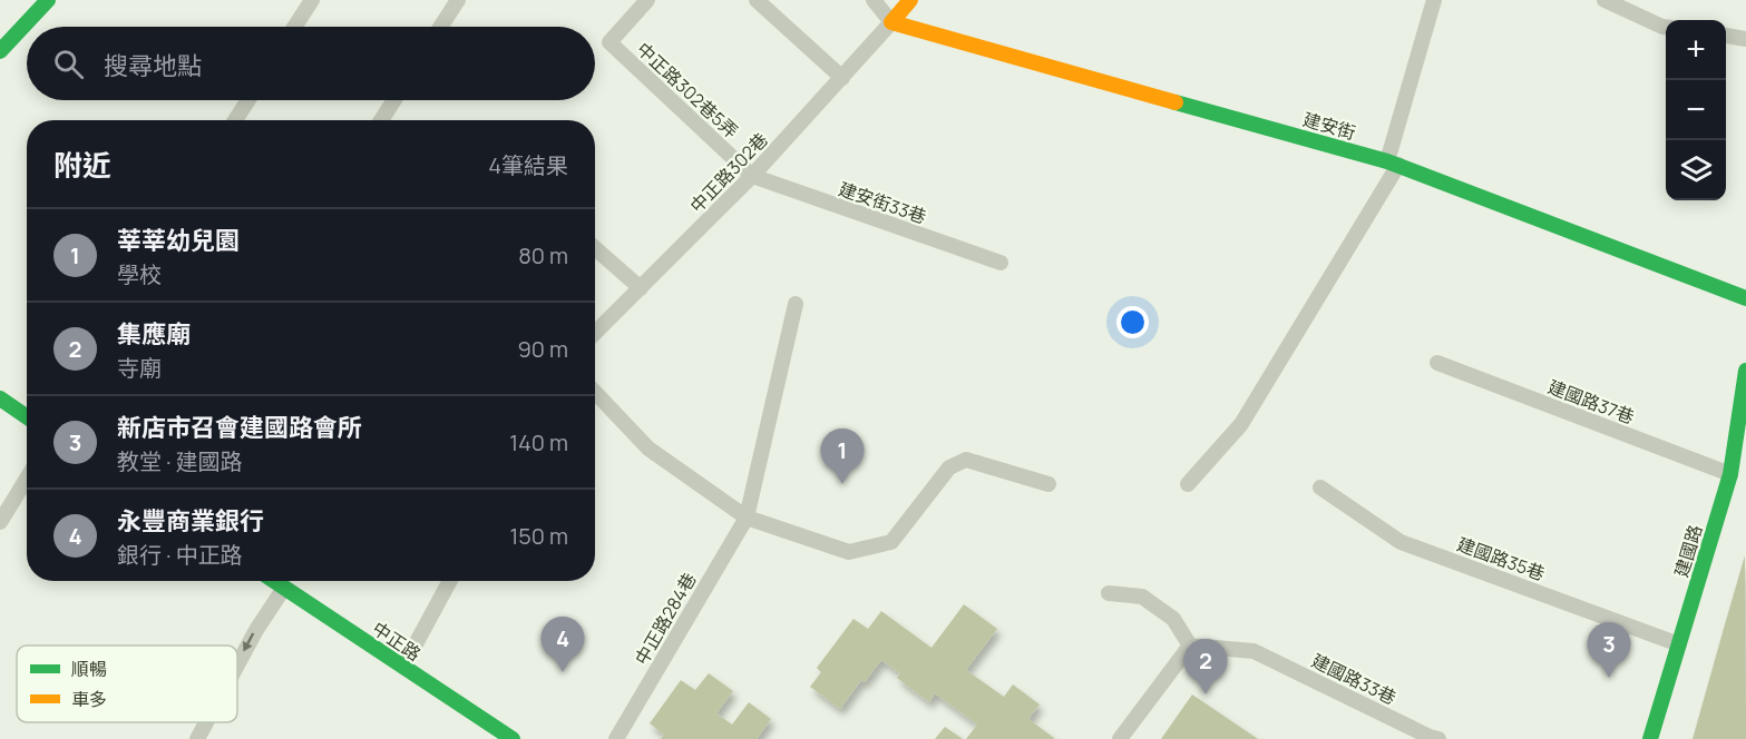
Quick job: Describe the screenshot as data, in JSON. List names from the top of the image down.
{
  "streets": {
    "street": ["建安街", "建國路", "中正路"],
    "lane": [
      "中正路302巷5弄",
      "中正路302巷",
      "建安街33巷",
      "建國路37巷",
      "建國路35巷",
      "中正路284巷",
      "建國路33巷"
    ]
  },
  "crossings": [
    ["中正路302巷5弄", "中正路302巷"],
    ["中正路302巷5弄", "建安街33巷"],
    ["建安街", "中正路302巷"],
    ["中正路302巷", "建安街33巷"],
    ["建國路37巷", "建國路"],
    ["建國路", "建國路35巷"]
  ],
  "legend": ["順暢", "車多"],
  "page": {
    "map_buttons": ["+", "−"],
    "search": "搜尋地點",
    "heading": ["附近", "4筆結果"],
    "list": [
      {
        "mark": "1",
        "name": "莘莘幼兒園",
        "note": "學校",
        "value": "80 m"
      },
      {
        "mark": "2",
        "name": "集應廟",
        "note": "寺廟",
        "value": "90 m"
      },
      {
        "mark": "3",
        "name": "新店市召會建國路會所",
        "note": "教堂 · 建國路",
        "value": "140 m"
      },
      {
        "mark": "4",
        "name": "永豐商業銀行",
        "note": "銀行 · 中正路",
        "value": "150 m"
      }
    ],
    "pins": [
      "1",
      "4",
      "3",
      "2"
    ]
  }
}
